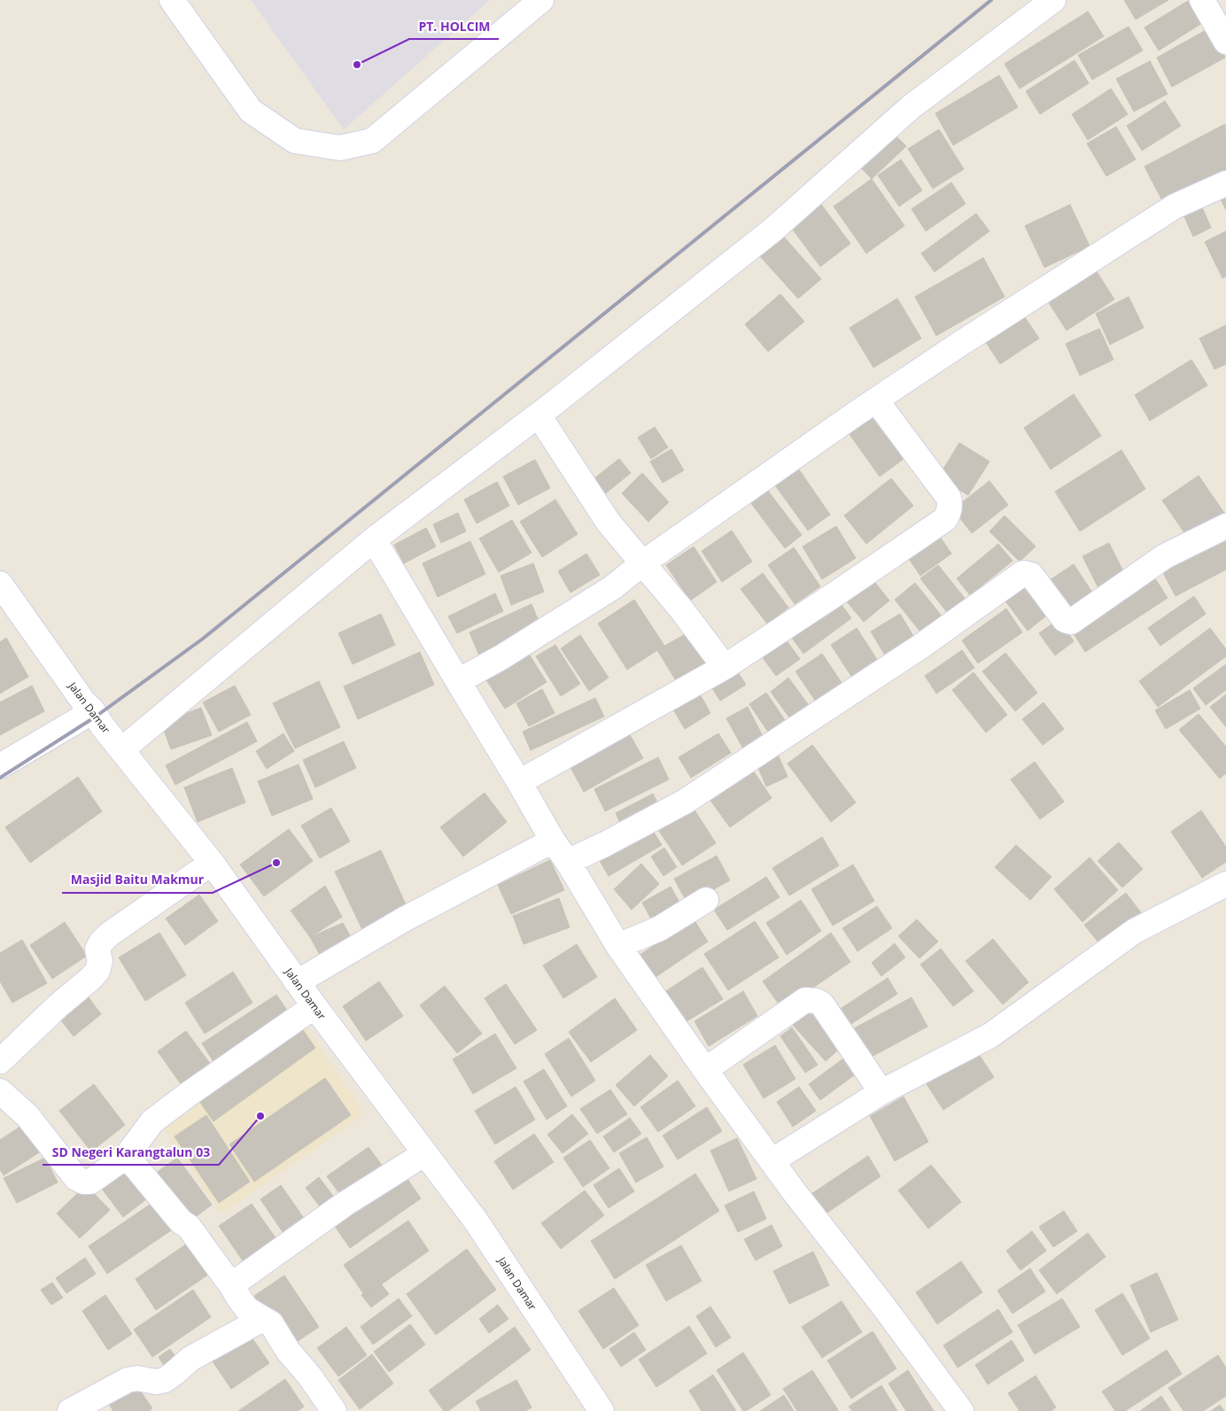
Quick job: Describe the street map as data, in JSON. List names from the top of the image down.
{
  "streets": {
    "street": ["Jalan Damar"]
  },
  "places": ["PT. HOLCIM", "Masjid Baitu Makmur", "SD Negeri Karangtalun 03"]
}
